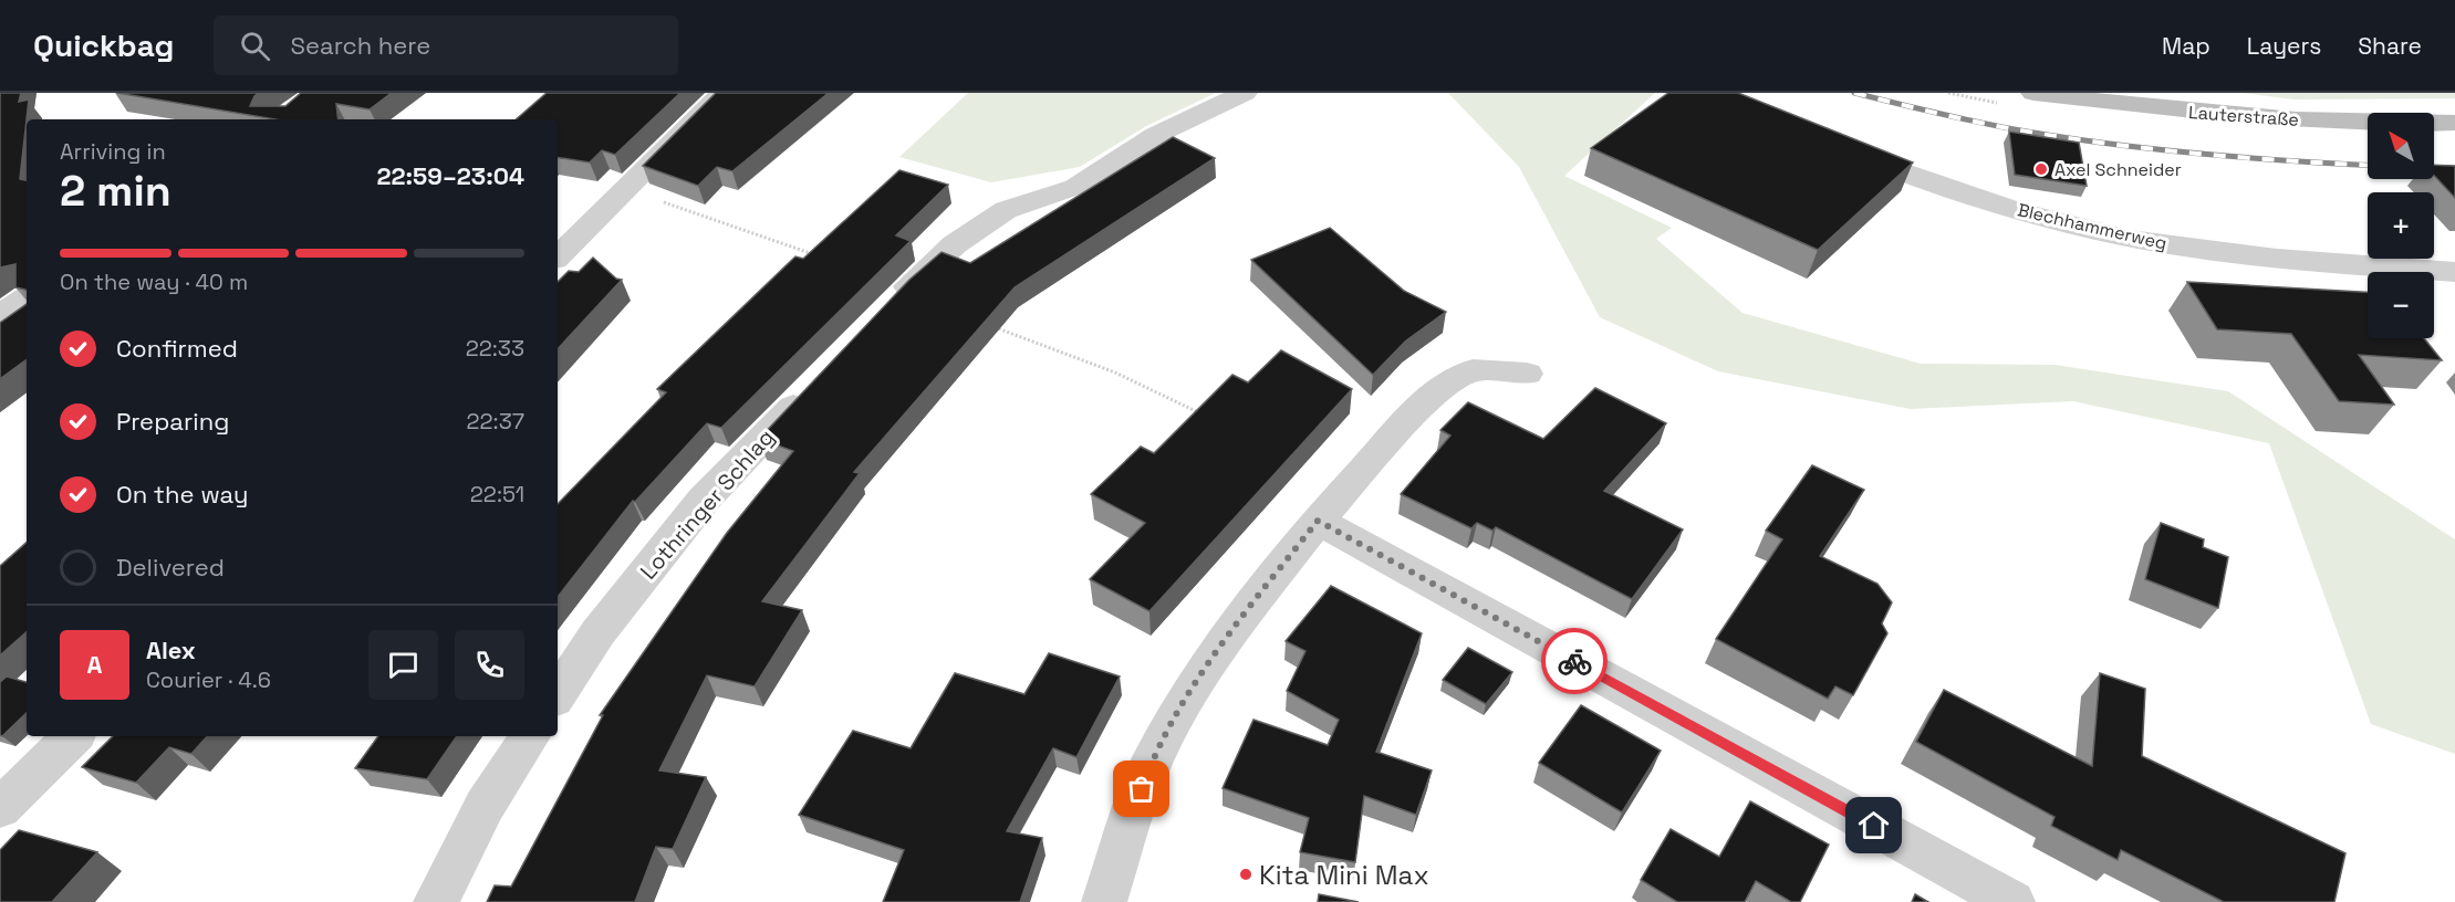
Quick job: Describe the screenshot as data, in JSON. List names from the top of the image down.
{
  "streets": {
    "main road": ["Lauterstraße"],
    "street": ["Blechhammerweg", "Lothringer Schlag"]
  },
  "places": ["Axel Schneider", "Kita Mini Max"],
  "north": "top left",
  "page": {
    "header": "Quickbag",
    "search": "Search here",
    "nav": ["Map", "Layers", "Share"],
    "map_buttons": ["+", "−"],
    "heading": ["2 min", "Arriving in", "22:59–23:04"],
    "panel": ["Alex", "Courier · 4.6"],
    "bar": "On the way · 40 m",
    "list": [
      ["Confirmed", "22:33"],
      ["Preparing", "22:37"],
      ["On the way", "22:51"],
      "Delivered"
    ],
    "round": "A"
  }
}
